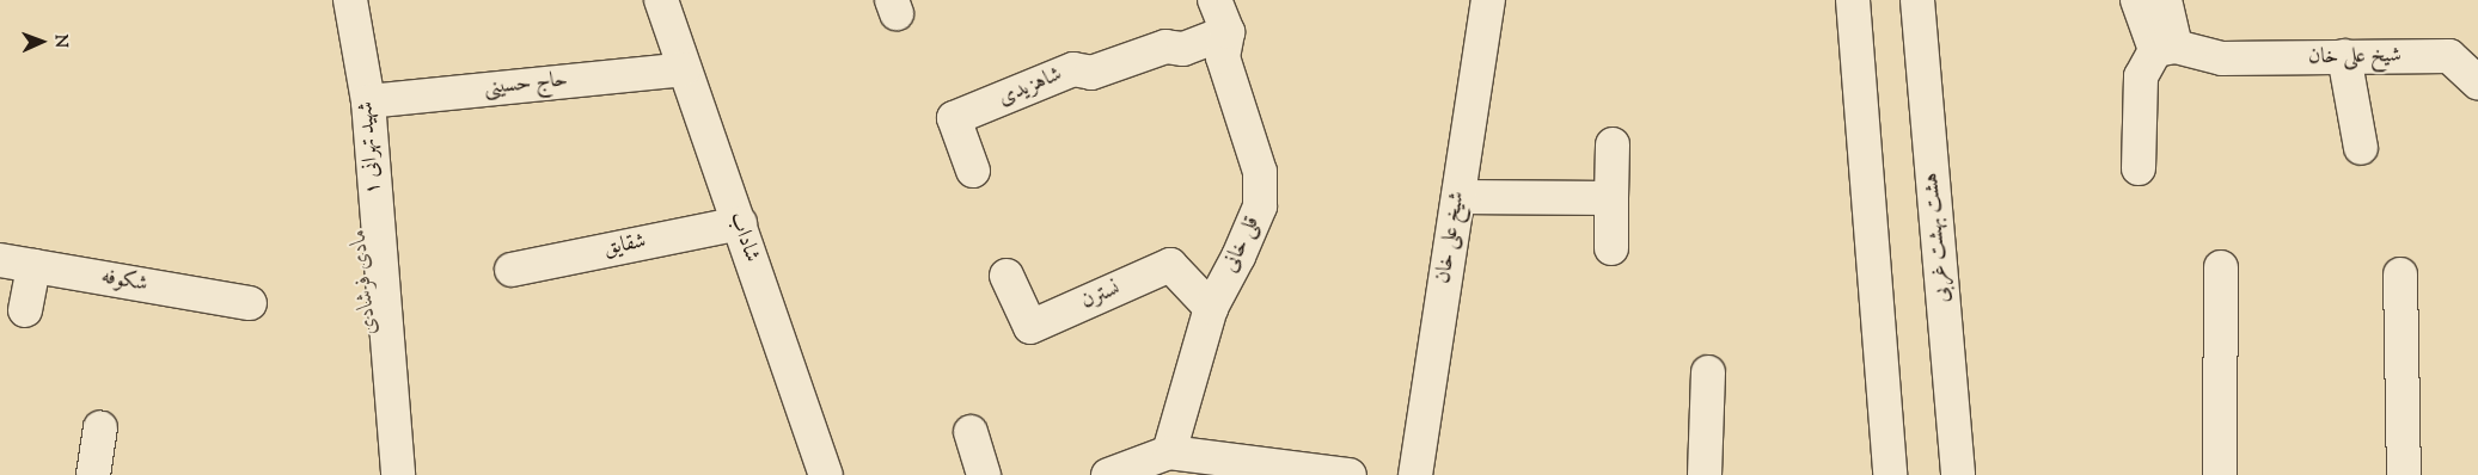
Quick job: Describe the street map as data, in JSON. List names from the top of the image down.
{
  "streets": {
    "street": [
      "شیخ علی خان",
      "حاج حسینی",
      "شاهزیدی",
      "شهید تهرانی ۱",
      "شاداب",
      "هشت بهشت غربی",
      "قلی خانی",
      "شقایق",
      "شکوفه",
      "نسترن"
    ]
  },
  "crossings": [
    ["حاج حسینی", "شهید تهرانی ۱"],
    ["حاج حسینی", "شاداب"],
    ["شاهزیدی", "قلی خانی"],
    ["شاداب", "شقایق"],
    ["قلی خانی", "نسترن"]
  ],
  "water": ["مادی فرشادی"],
  "north": "right"
}
